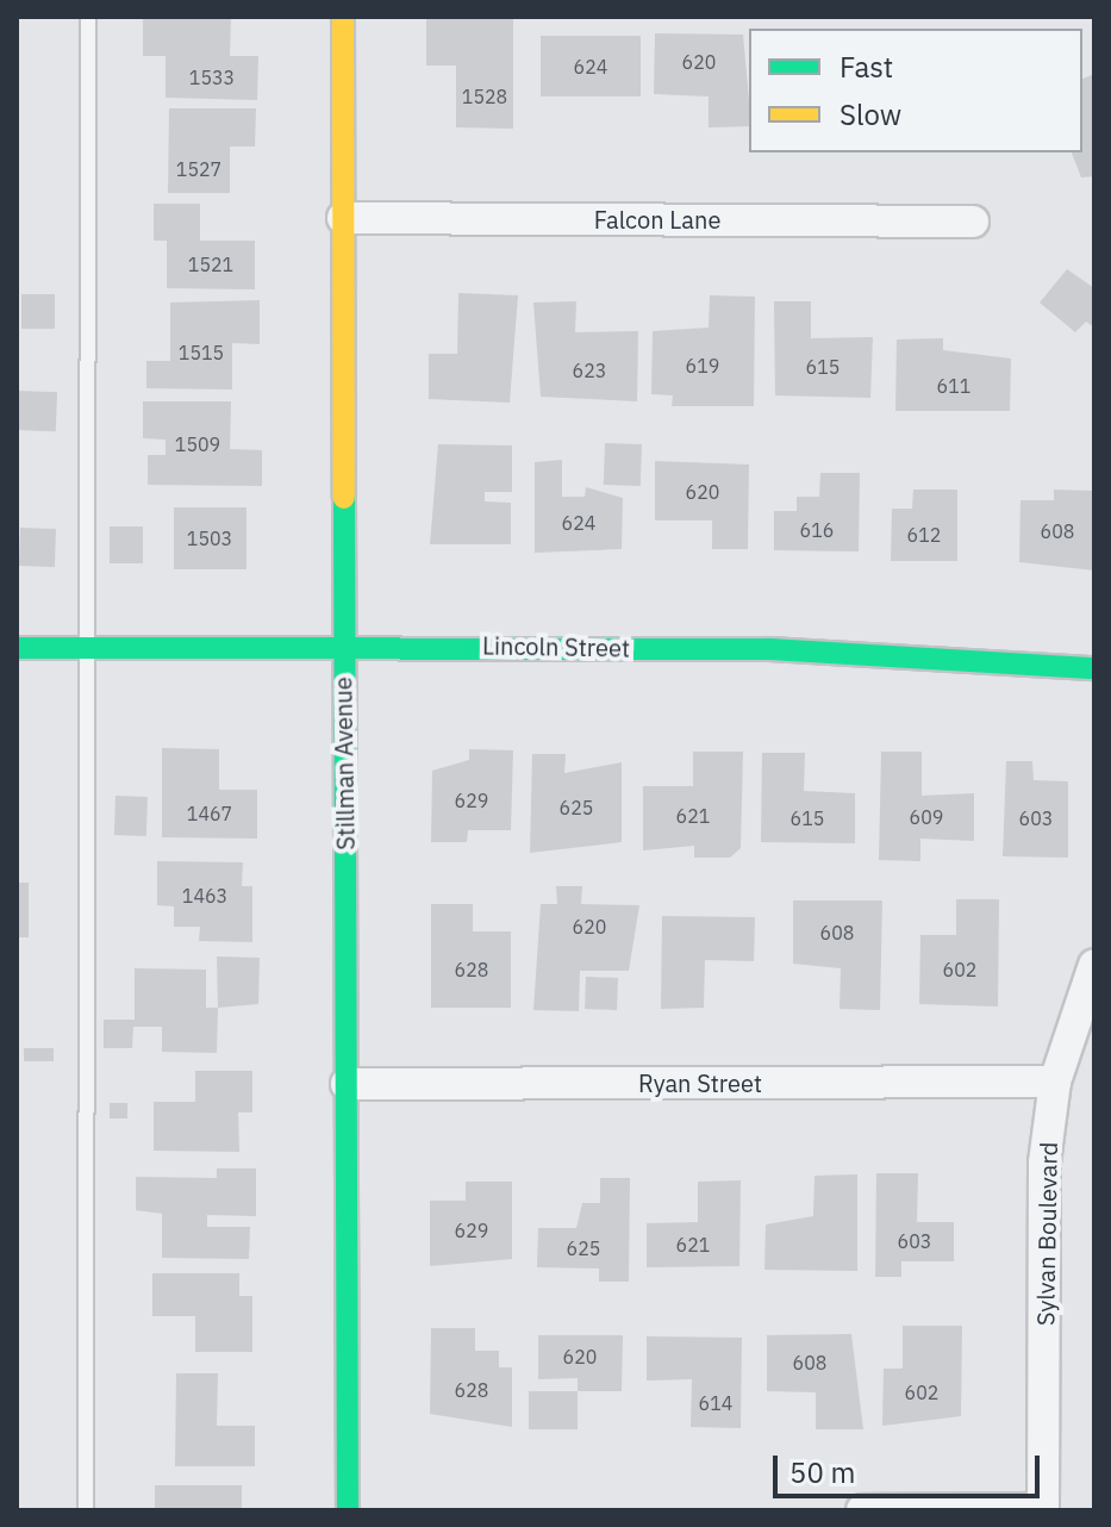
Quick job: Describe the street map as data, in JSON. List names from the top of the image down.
{
  "streets": {
    "street": [
      "Falcon Lane",
      "Lincoln Street",
      "Stillman Avenue",
      "Ryan Street",
      "Sylvan Boulevard"
    ]
  },
  "crossings": [
    ["Falcon Lane", "Stillman Avenue"],
    ["Lincoln Street", "Stillman Avenue"],
    ["Stillman Avenue", "Ryan Street"],
    ["Ryan Street", "Sylvan Boulevard"]
  ],
  "house_numbers": [
    "620",
    "624",
    "1533",
    "1528",
    "1527",
    "1521",
    "1515",
    "619",
    "615",
    "623",
    "611",
    "1509",
    "620",
    "624",
    "616",
    "608",
    "612",
    "1503",
    "629",
    "625",
    "1467",
    "621",
    "609",
    "615",
    "603",
    "1463",
    "620",
    "608",
    "628",
    "602",
    "629",
    "603",
    "621",
    "625",
    "620",
    "608",
    "628",
    "602",
    "614"
  ],
  "legend": ["Fast", "Slow"],
  "scale_bar": "50 m"
}
